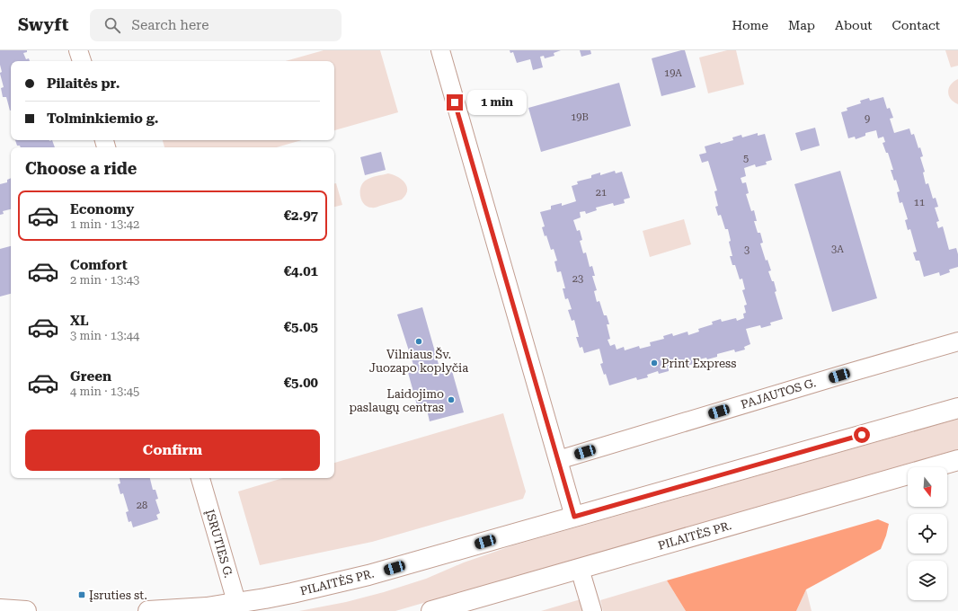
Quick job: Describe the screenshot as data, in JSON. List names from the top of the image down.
{
  "streets": {
    "main road": ["PILAITĖS PR."],
    "street": ["PAJAUTOS G.", "ĮSRUTIES G."]
  },
  "crossings": [
    ["PILAITĖS PR.", "ĮSRUTIES G."]
  ],
  "places": {
    "other": ["Vilniaus Šv. Juozapo koplyčia", "Print Express", "Laidojimo paslaugų centras"],
    "transit": ["Įsruties st."]
  },
  "house_numbers": [
    "19A",
    "19B",
    "9",
    "5",
    "21",
    "11",
    "3A",
    "3",
    "23",
    "28"
  ],
  "north": "bottom",
  "page": {
    "header": "Swyft",
    "search": "Search here",
    "nav": [
      "Home",
      "Map",
      "About",
      "Contact"
    ],
    "banner": ["Pilaitės pr.", "Tolminkiemio g."],
    "bubble": "1 min",
    "heading": "Choose a ride",
    "list": [
      {
        "name": "Economy",
        "note": "1 min · 13:42",
        "value": "€2.97"
      },
      {
        "name": "Comfort",
        "note": "2 min · 13:43",
        "value": "€4.01"
      },
      {
        "name": "XL",
        "note": "3 min · 13:44",
        "value": "€5.05"
      },
      {
        "name": "Green",
        "note": "4 min · 13:45",
        "value": "€5.00"
      }
    ],
    "buttons": "Confirm"
  }
}
